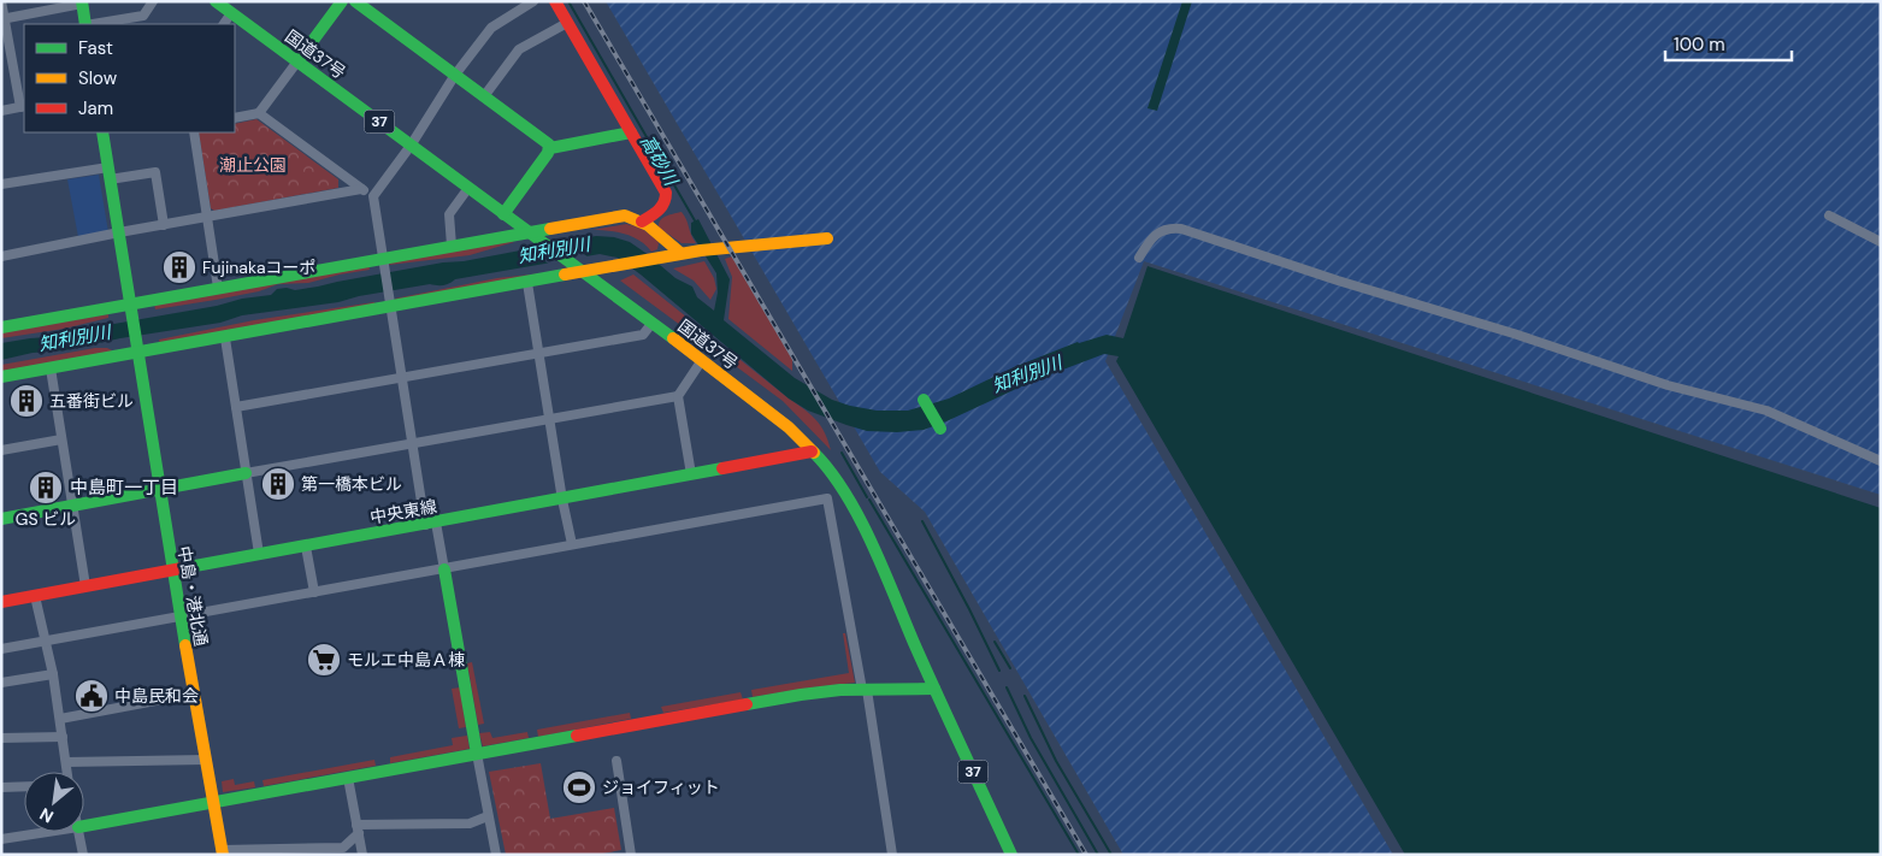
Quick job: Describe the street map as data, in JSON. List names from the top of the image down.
{
  "streets": {
    "main road": [
      "国道37号",
      "37",
      "中央東線",
      "中島・港北通"
    ]
  },
  "crossings": [
    ["国道37号", "中央東線"],
    ["中央東線", "中島・港北通"]
  ],
  "districts": ["中島町一丁目"],
  "water": ["高砂川", "知利別川"],
  "parks": ["潮止公園"],
  "places": {
    "building": [
      "Fujinakaコーポ",
      "五番街ビル",
      "第一橋本ビル",
      "GS ビル"
    ],
    "supermarket": ["モルエ中島Ａ棟"],
    "public building": ["中島民和会"],
    "sports": ["ジョイフィット"]
  },
  "legend": ["Fast", "Slow", "Jam"],
  "scale_bar": "100 m",
  "north": "bottom left"
}
